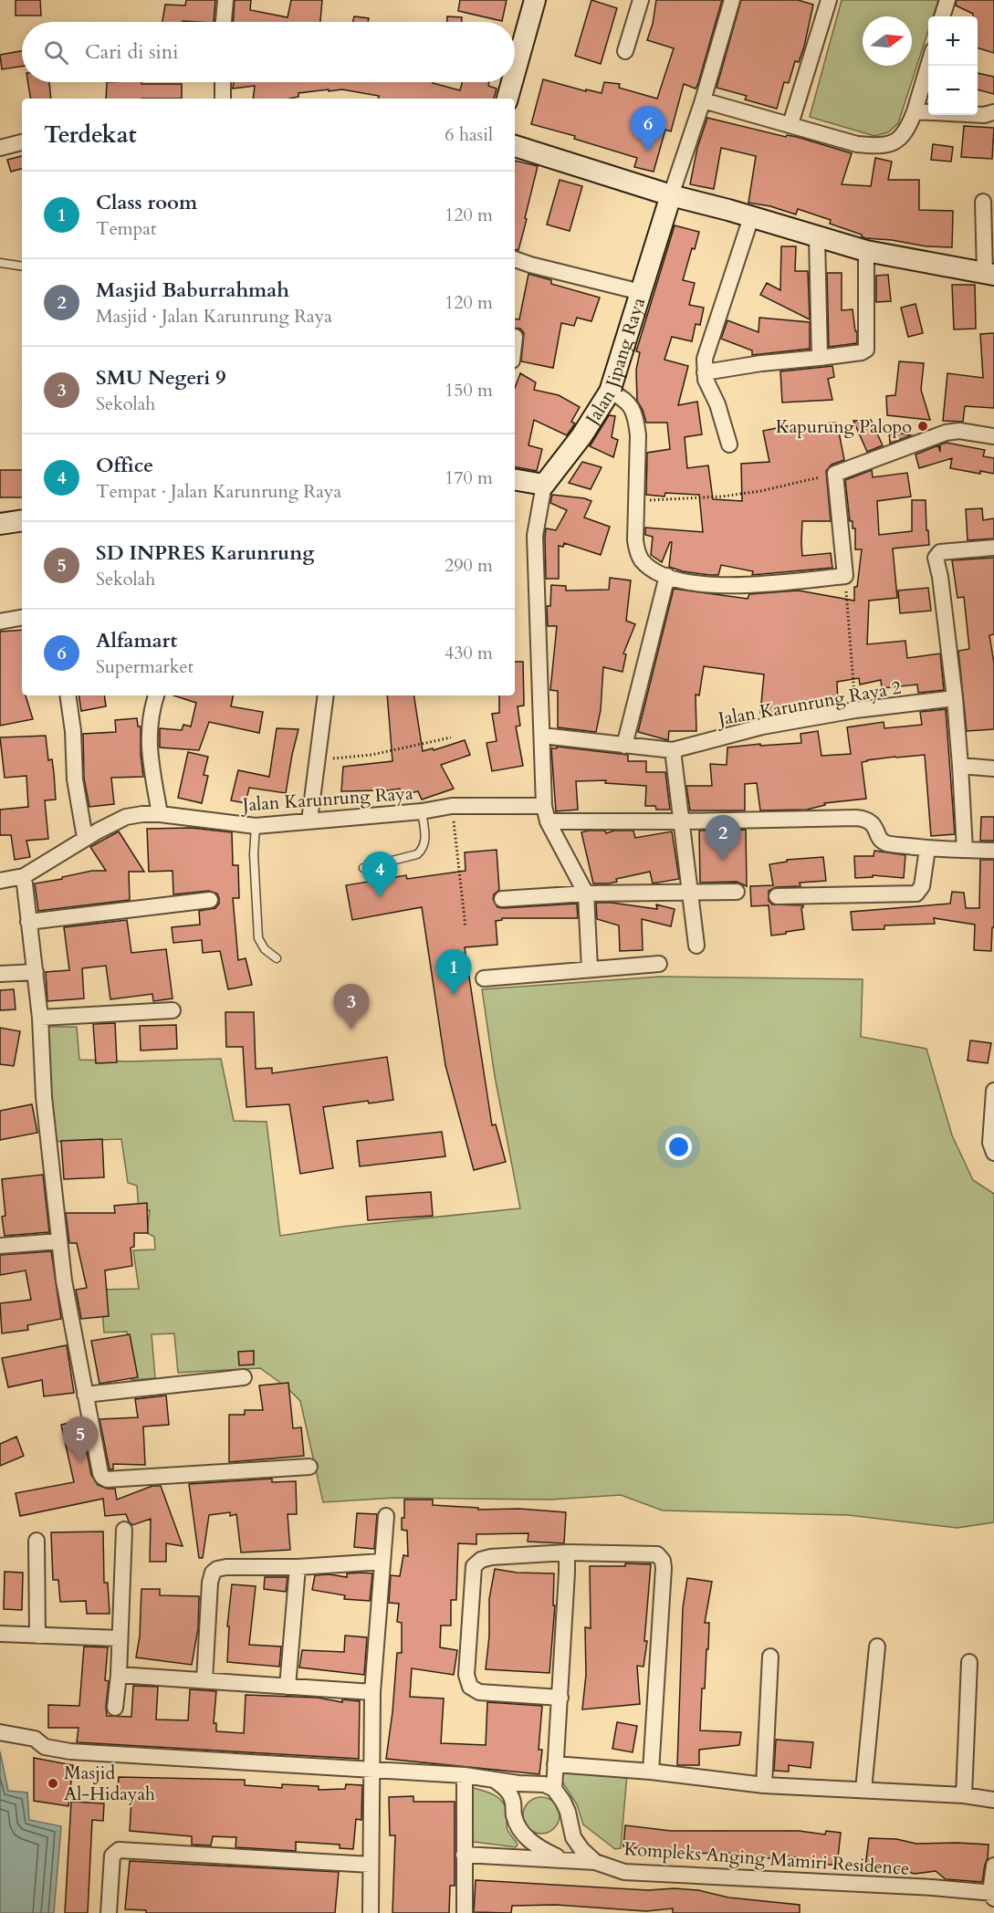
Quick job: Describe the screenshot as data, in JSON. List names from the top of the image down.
{
  "streets": {
    "street": [
      "Jalan Jipang Raya",
      "Jalan Karunrung Raya 2",
      "Jalan Karunrung Raya",
      "Kompleks Anging Mamiri Residence"
    ]
  },
  "places": ["Kapurung Palopo", "Masjid Al-Hidayah"],
  "north": "right",
  "page": {
    "map_buttons": ["+", "−"],
    "search": "Cari di sini",
    "heading": ["Terdekat", "6 hasil"],
    "pins": [
      "6",
      "2",
      "4",
      "1",
      "3",
      "5"
    ],
    "list": [
      {
        "mark": "1",
        "name": "Class room",
        "note": "Tempat",
        "value": "120 m"
      },
      {
        "mark": "2",
        "name": "Masjid Baburrahmah",
        "note": "Masjid · Jalan Karunrung Raya",
        "value": "120 m"
      },
      {
        "mark": "3",
        "name": "SMU Negeri 9",
        "note": "Sekolah",
        "value": "150 m"
      },
      {
        "mark": "4",
        "name": "Office",
        "note": "Tempat · Jalan Karunrung Raya",
        "value": "170 m"
      },
      {
        "mark": "5",
        "name": "SD INPRES Karunrung",
        "note": "Sekolah",
        "value": "290 m"
      },
      {
        "mark": "6",
        "name": "Alfamart",
        "note": "Supermarket",
        "value": "430 m"
      }
    ]
  }
}
